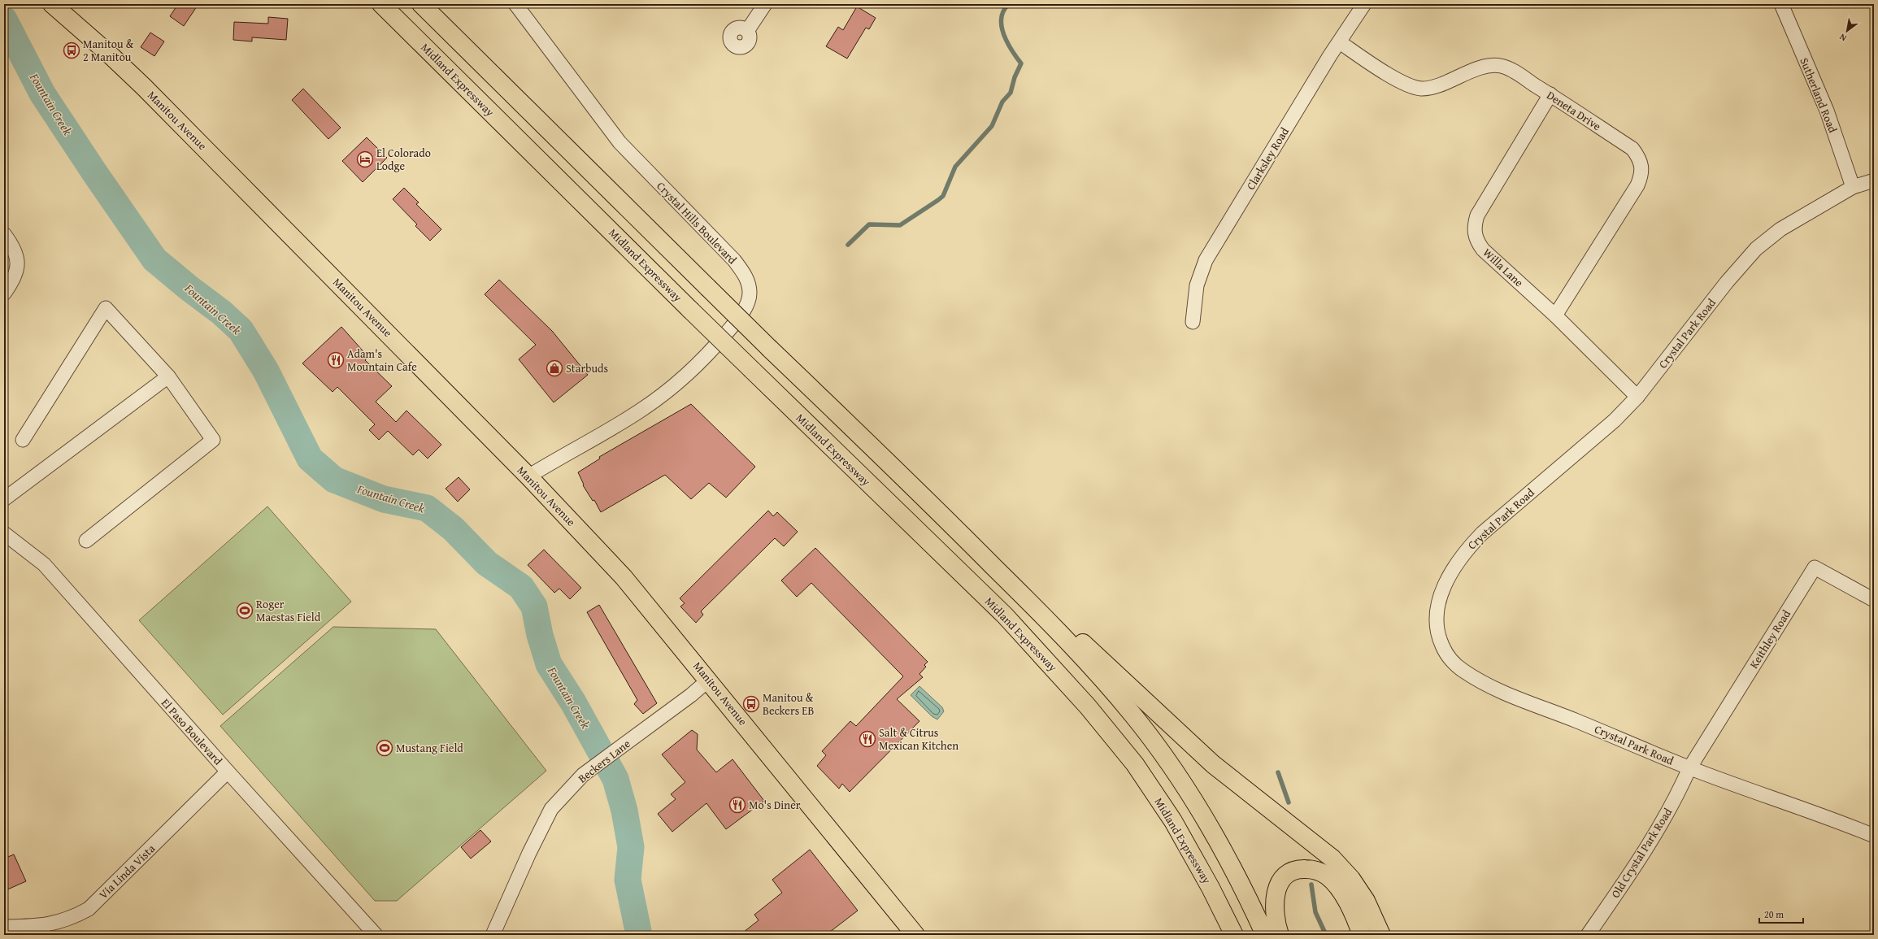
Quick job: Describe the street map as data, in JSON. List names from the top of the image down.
{
  "streets": {
    "main road": ["Midland Expressway", "Manitou Avenue"],
    "street": [
      "Sutherland Road",
      "Deneta Drive",
      "Clarksley Road",
      "Crystal Hills Boulevard",
      "Willa Lane",
      "Crystal Park Road",
      "Keithley Road",
      "El Paso Boulevard",
      "Beckers Lane",
      "Old Crystal Park Road",
      "Via Linda Vista"
    ]
  },
  "crossings": [
    ["Sutherland Road", "Crystal Park Road"],
    ["Deneta Drive", "Clarksley Road"],
    ["Deneta Drive", "Willa Lane"],
    ["Manitou Avenue", "Crystal Hills Boulevard"],
    ["Manitou Avenue", "Beckers Lane"],
    ["Willa Lane", "Crystal Park Road"],
    ["Crystal Park Road", "Keithley Road"],
    ["Crystal Park Road", "Old Crystal Park Road"],
    ["Keithley Road", "Old Crystal Park Road"],
    ["El Paso Boulevard", "Via Linda Vista"]
  ],
  "water": ["Fountain Creek"],
  "places": {
    "bus stop": ["Manitou & 2 Manitou", "Manitou & Beckers EB"],
    "hotel": ["El Colorado Lodge"],
    "restaurant": ["Adam's Mountain Cafe", "Salt & Citrus Mexican Kitchen", "Mo's Diner"],
    "shop": ["Starbuds"],
    "sports": ["Roger Maestas Field", "Mustang Field"]
  },
  "scale_bar": "20 m",
  "north": "bottom left"
}
